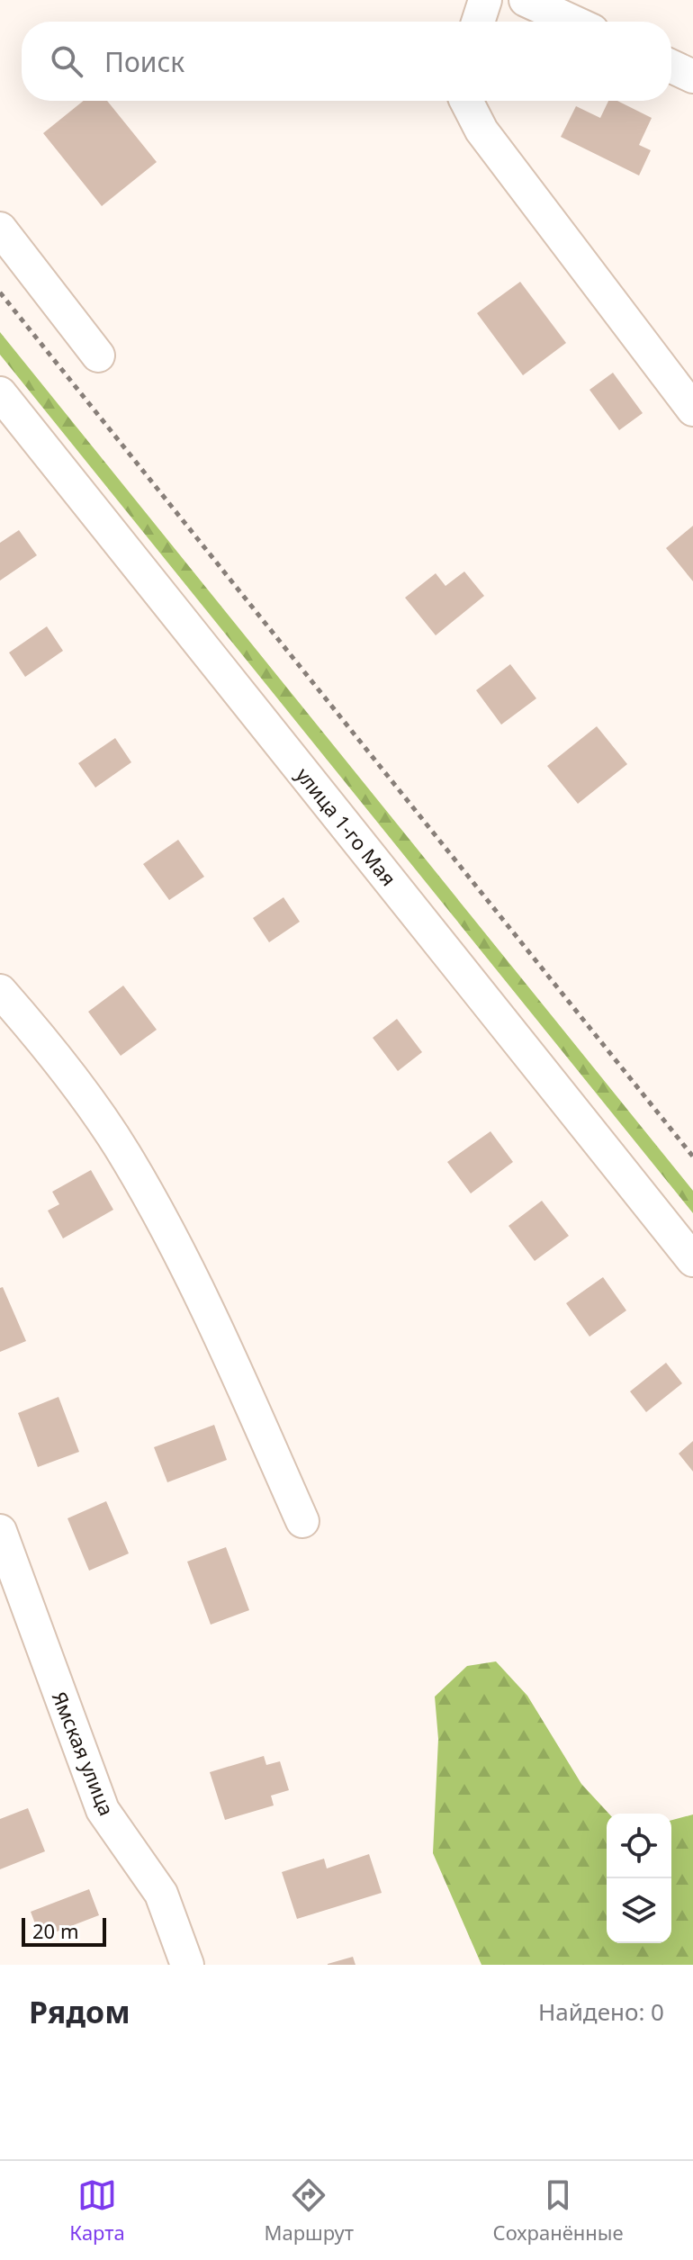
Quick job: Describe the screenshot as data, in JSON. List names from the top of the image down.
{
  "streets": {
    "street": ["улица 1-го Мая", "Ямская улица"]
  },
  "scale_bar": "20 m",
  "page": {
    "search": "Поиск",
    "scale": "20 m",
    "heading": ["Рядом", "Найдено: 0"],
    "nav": ["Карта", "Маршрут", "Сохранённые"]
  }
}
